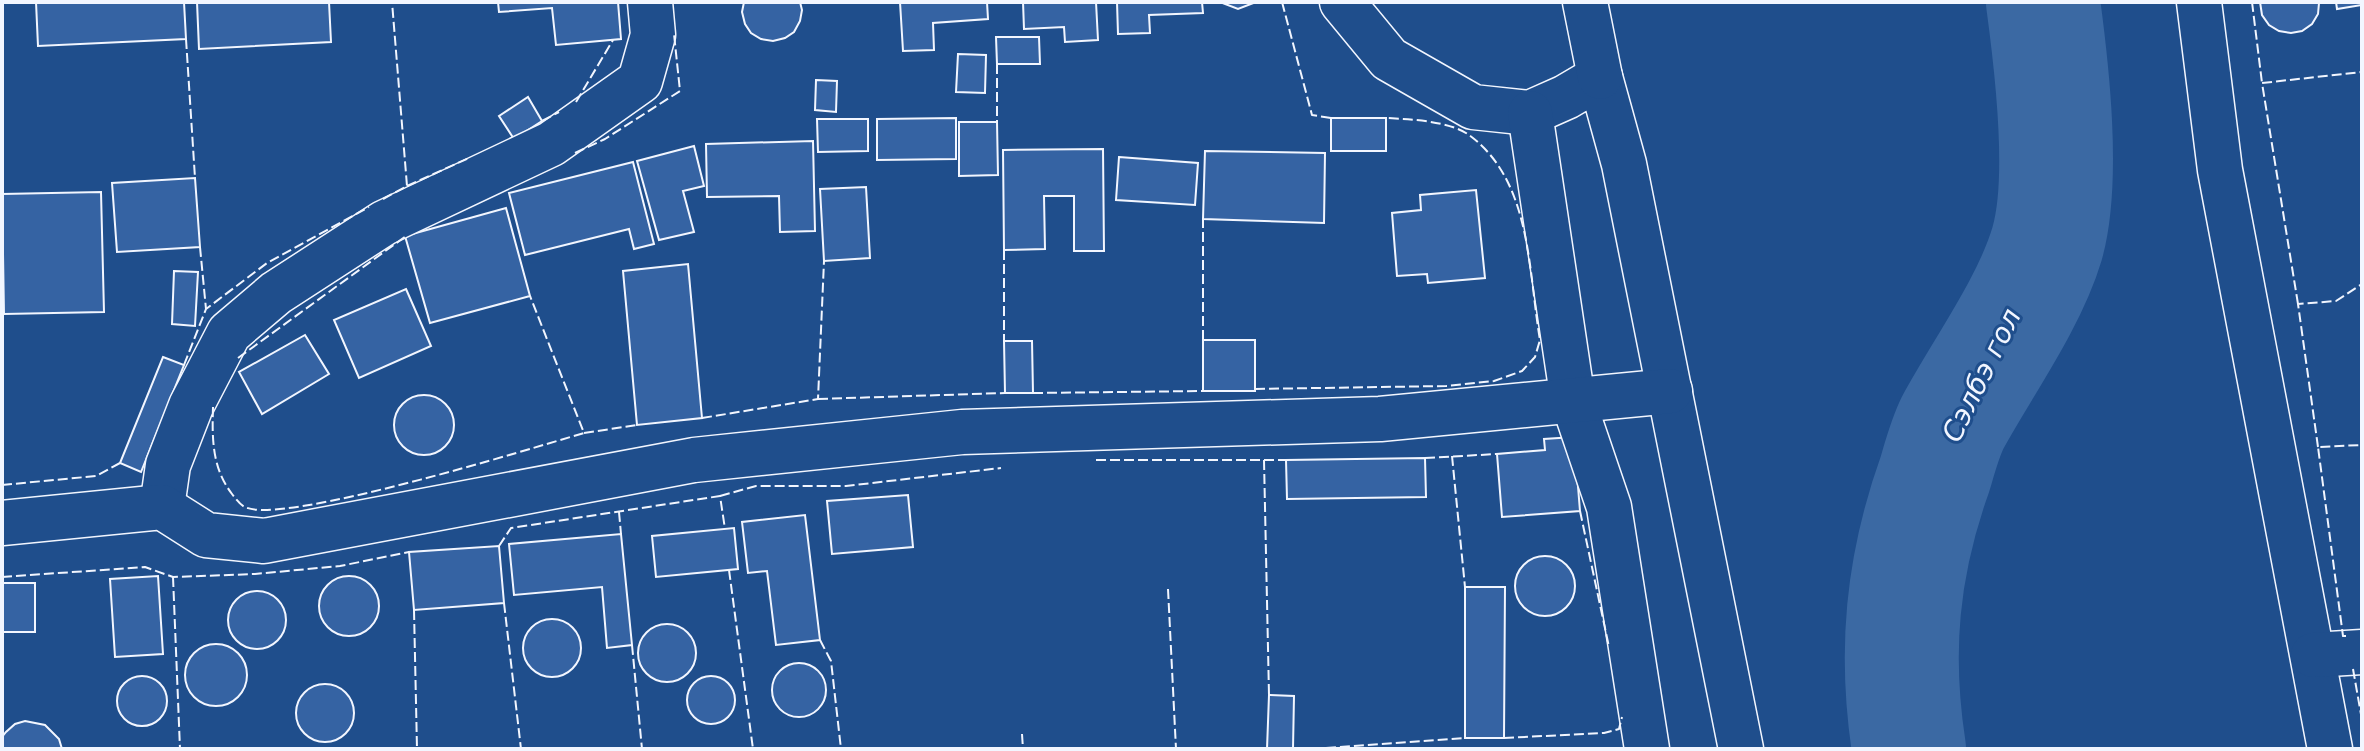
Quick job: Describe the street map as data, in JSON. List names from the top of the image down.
{
  "water": ["Сэлбэ гол"]
}
